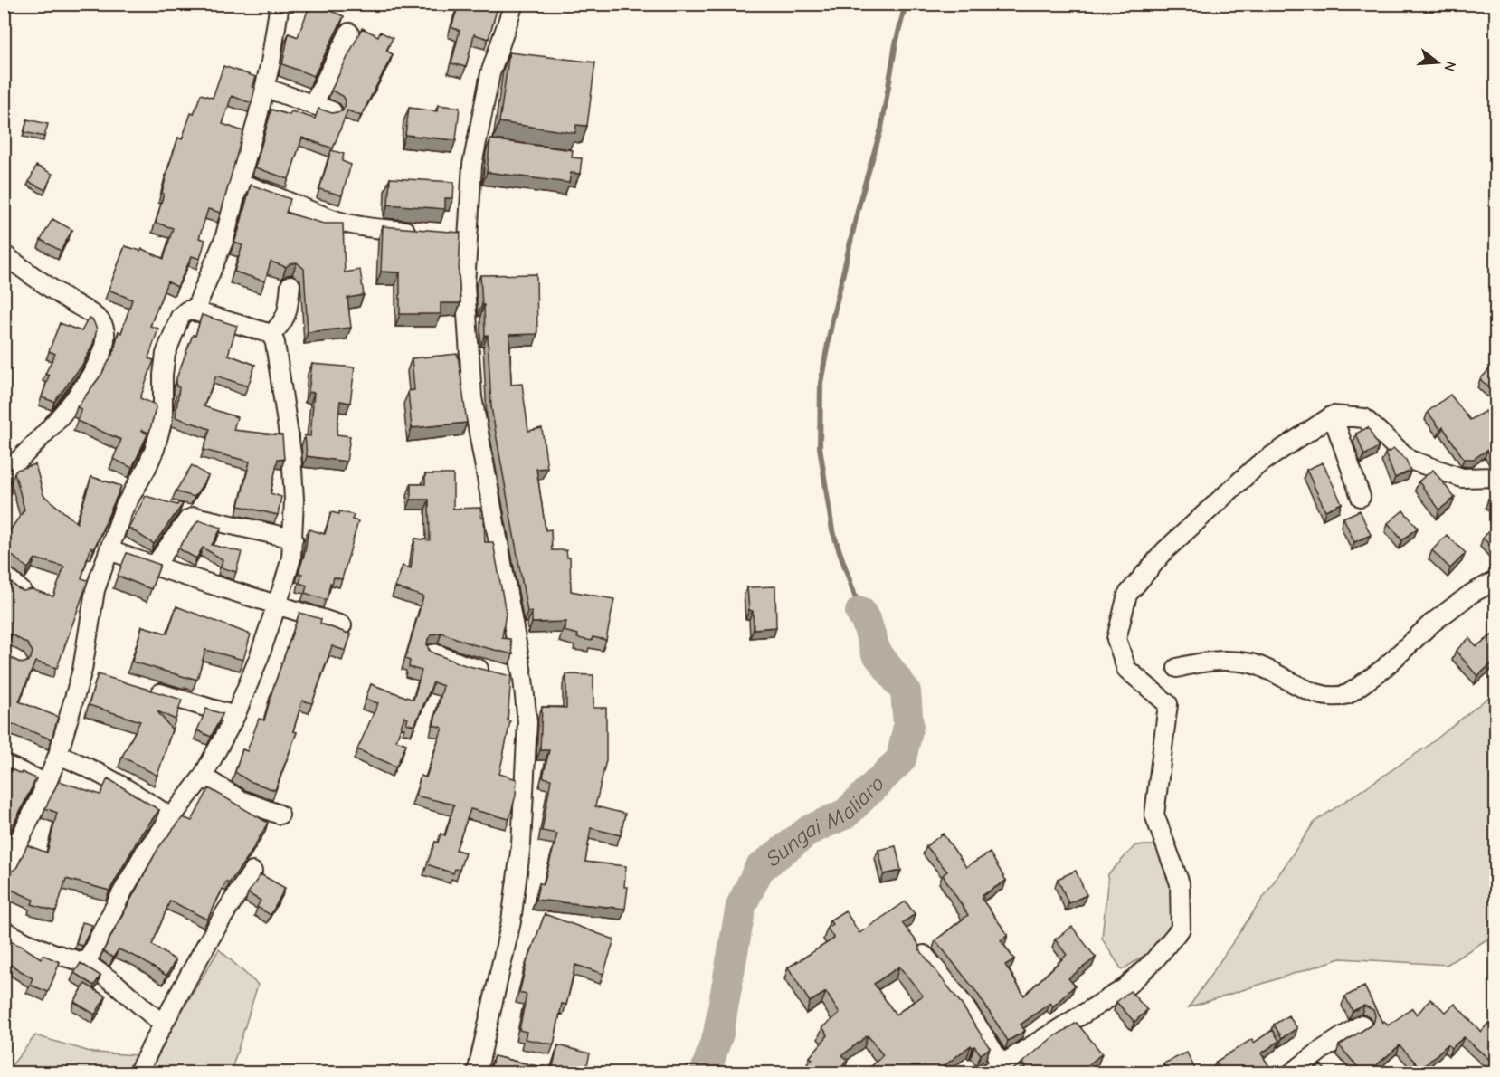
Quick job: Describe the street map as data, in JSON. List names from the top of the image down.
{
  "water": ["Sungai Maliaro"],
  "north": "right"
}
